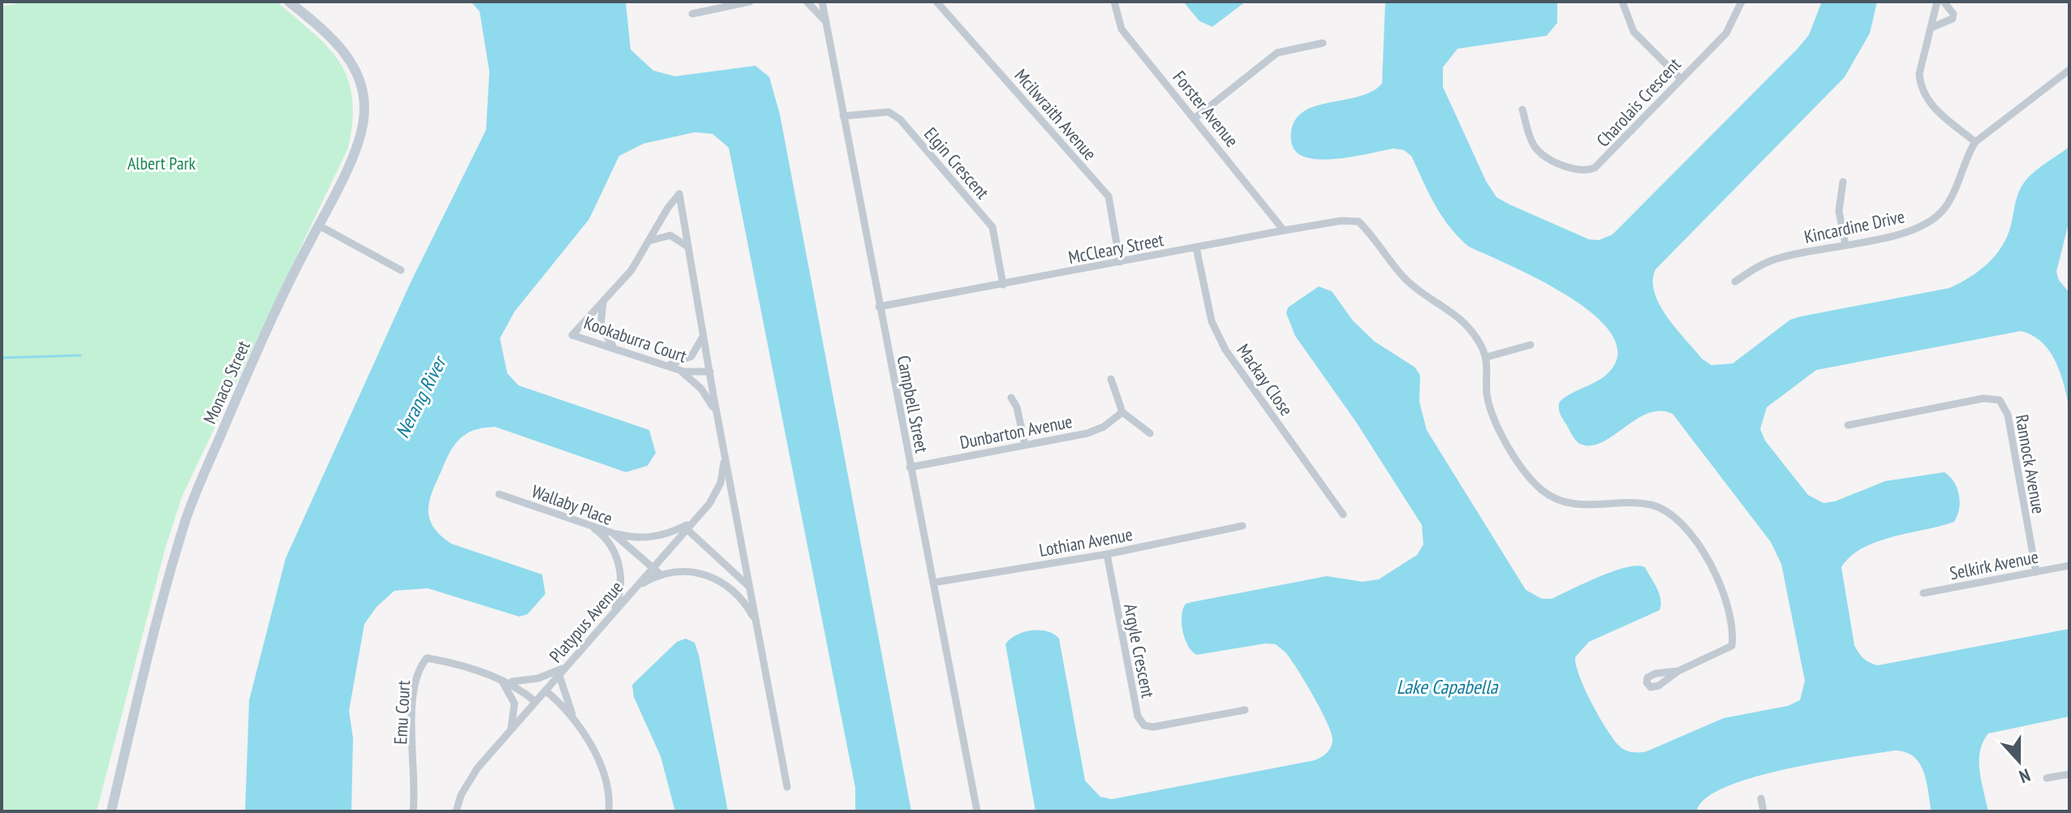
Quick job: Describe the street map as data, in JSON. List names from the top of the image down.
{
  "streets": {
    "street": [
      "Charolais Crescent",
      "Forster Avenue",
      "Mcilwraith Avenue",
      "Elgin Crescent",
      "Kincardine Drive",
      "McCleary Street",
      "Kookaburra Court",
      "Mackay Close",
      "Monaco Street",
      "Campbell Street",
      "Dunbarton Avenue",
      "Rannock Avenue",
      "Wallaby Place",
      "Lothian Avenue",
      "Selkirk Avenue",
      "Platypus Avenue",
      "Argyle Crescent",
      "Emu Court"
    ]
  },
  "crossings": [
    ["Forster Avenue", "McCleary Street"],
    ["Mcilwraith Avenue", "McCleary Street"],
    ["Elgin Crescent", "McCleary Street"],
    ["Elgin Crescent", "Campbell Street"],
    ["McCleary Street", "Mackay Close"],
    ["McCleary Street", "Campbell Street"],
    ["Campbell Street", "Dunbarton Avenue"],
    ["Campbell Street", "Lothian Avenue"],
    ["Rannock Avenue", "Selkirk Avenue"],
    ["Wallaby Place", "Platypus Avenue"],
    ["Lothian Avenue", "Argyle Crescent"],
    ["Platypus Avenue", "Emu Court"]
  ],
  "water": ["Nerang River", "Lake Capabella"],
  "parks": ["Albert Park"],
  "north": "bottom"
}
